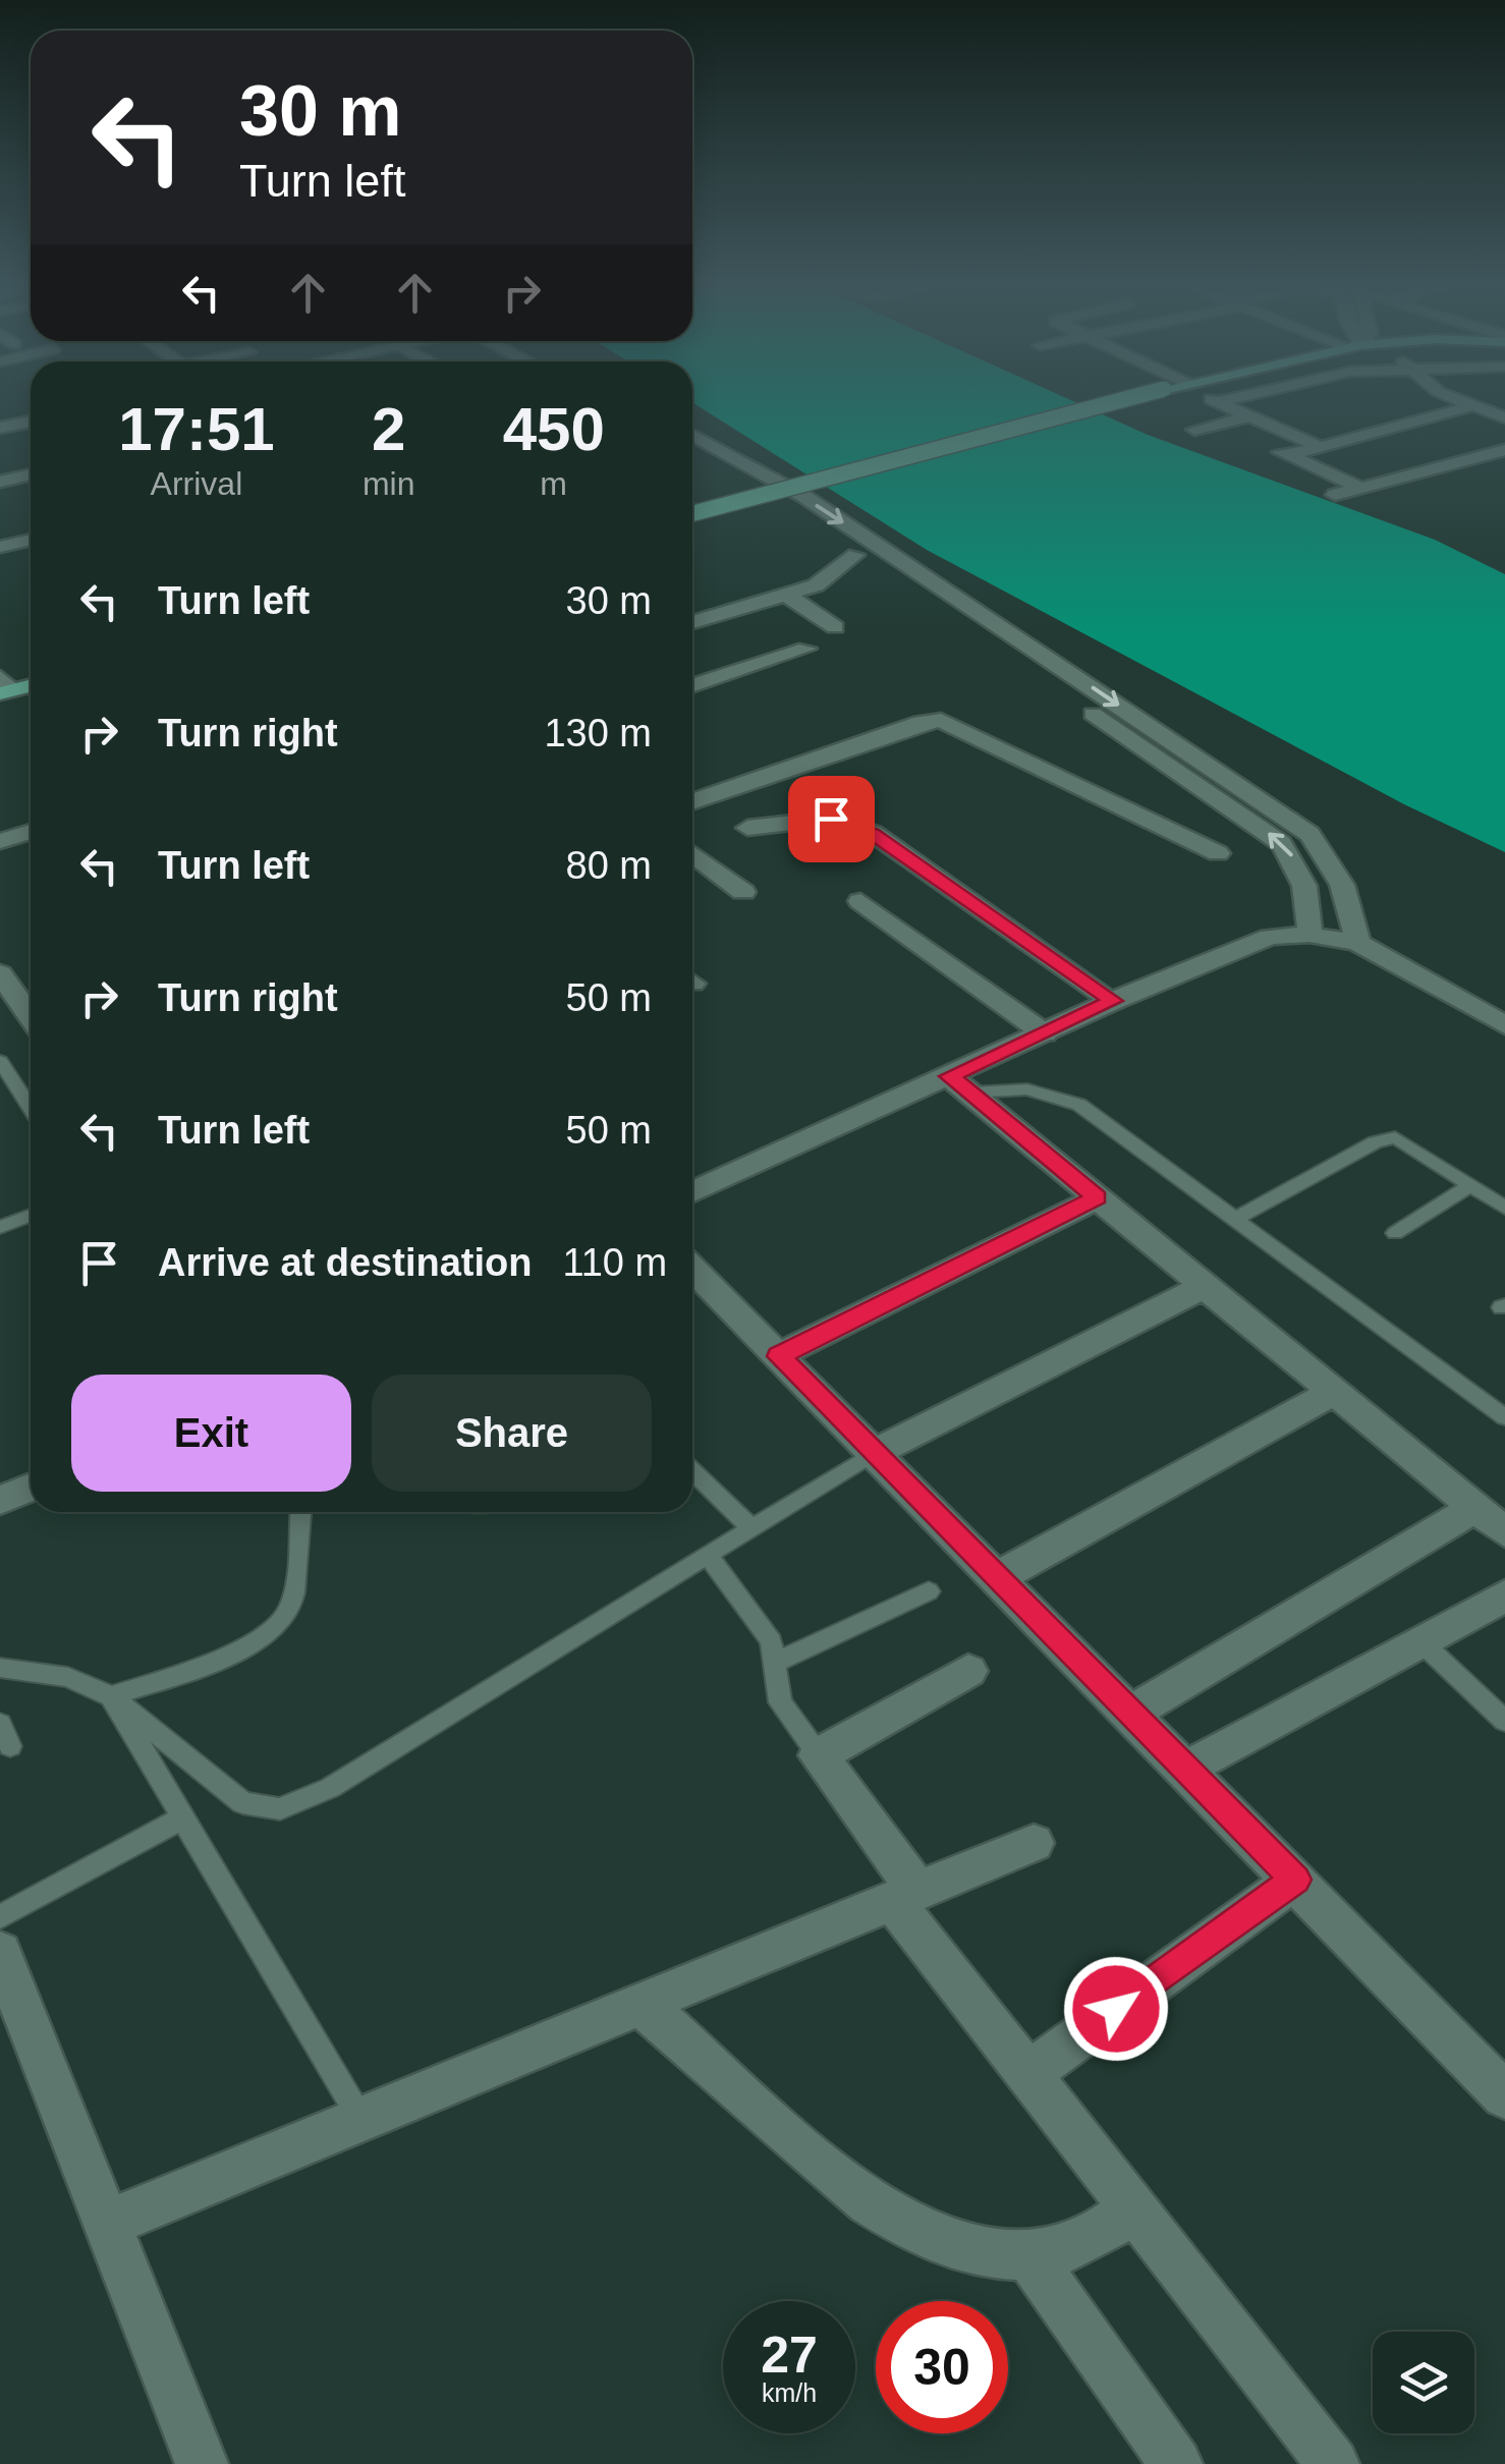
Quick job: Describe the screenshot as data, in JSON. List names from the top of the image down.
{
  "page": {
    "turn": ["30 m", "Turn left"],
    "eta": [
      "17:51",
      "Arrival",
      "2",
      "min",
      "450",
      "m"
    ],
    "list": [
      {
        "name": "Turn left",
        "value": "30 m"
      },
      {
        "name": "Turn right",
        "value": "130 m"
      },
      {
        "name": "Turn left",
        "value": "80 m"
      },
      {
        "name": "Turn right",
        "value": "50 m"
      },
      {
        "name": "Turn left",
        "value": "50 m"
      },
      {
        "name": "Arrive at destination",
        "value": "110 m"
      }
    ],
    "buttons": ["Exit", "Share"],
    "speed": "27 km/h",
    "limit": "30"
  }
}
